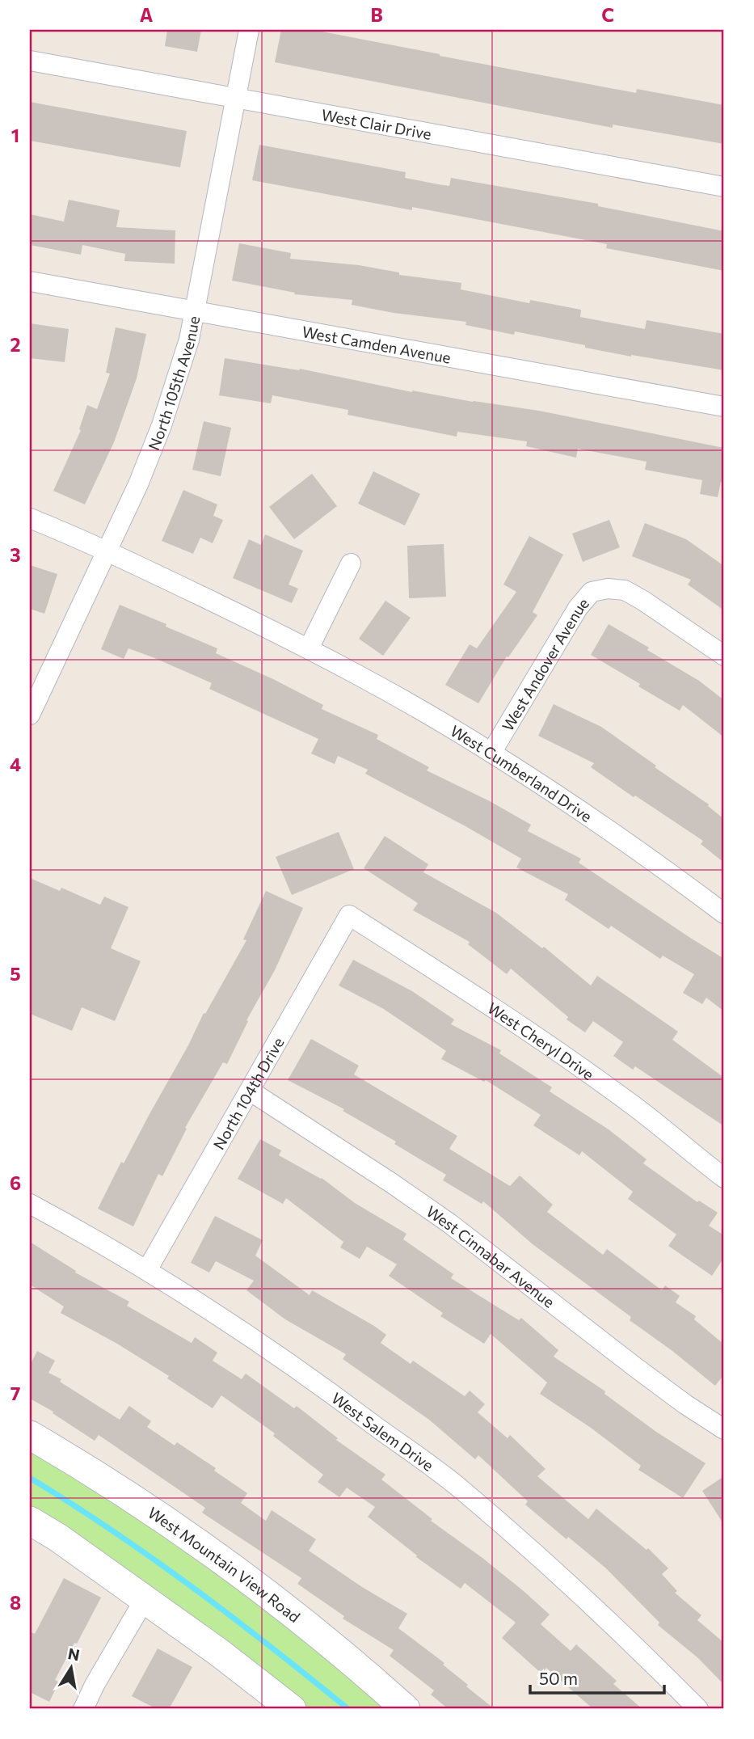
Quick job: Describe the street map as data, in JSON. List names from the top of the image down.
{
  "streets": {
    "street": [
      "West Clair Drive",
      "West Camden Avenue",
      "North 105th Avenue",
      "West Andover Avenue",
      "West Cumberland Drive",
      "West Cheryl Drive",
      "North 104th Drive",
      "West Cinnabar Avenue",
      "West Salem Drive",
      "West Mountain View Road"
    ]
  },
  "crossings": [
    ["West Clair Drive", "North 105th Avenue"],
    ["West Camden Avenue", "North 105th Avenue"],
    ["North 105th Avenue", "West Cumberland Drive"],
    ["West Andover Avenue", "West Cumberland Drive"],
    ["West Cheryl Drive", "North 104th Drive"],
    ["North 104th Drive", "West Cinnabar Avenue"],
    ["North 104th Drive", "West Salem Drive"]
  ],
  "scale_bar": "50 m",
  "north": "top",
  "grid": {
    "columns": ["A", "B", "C"],
    "rows": [
      "1",
      "2",
      "3",
      "4",
      "5",
      "6",
      "7",
      "8"
    ]
  }
}
